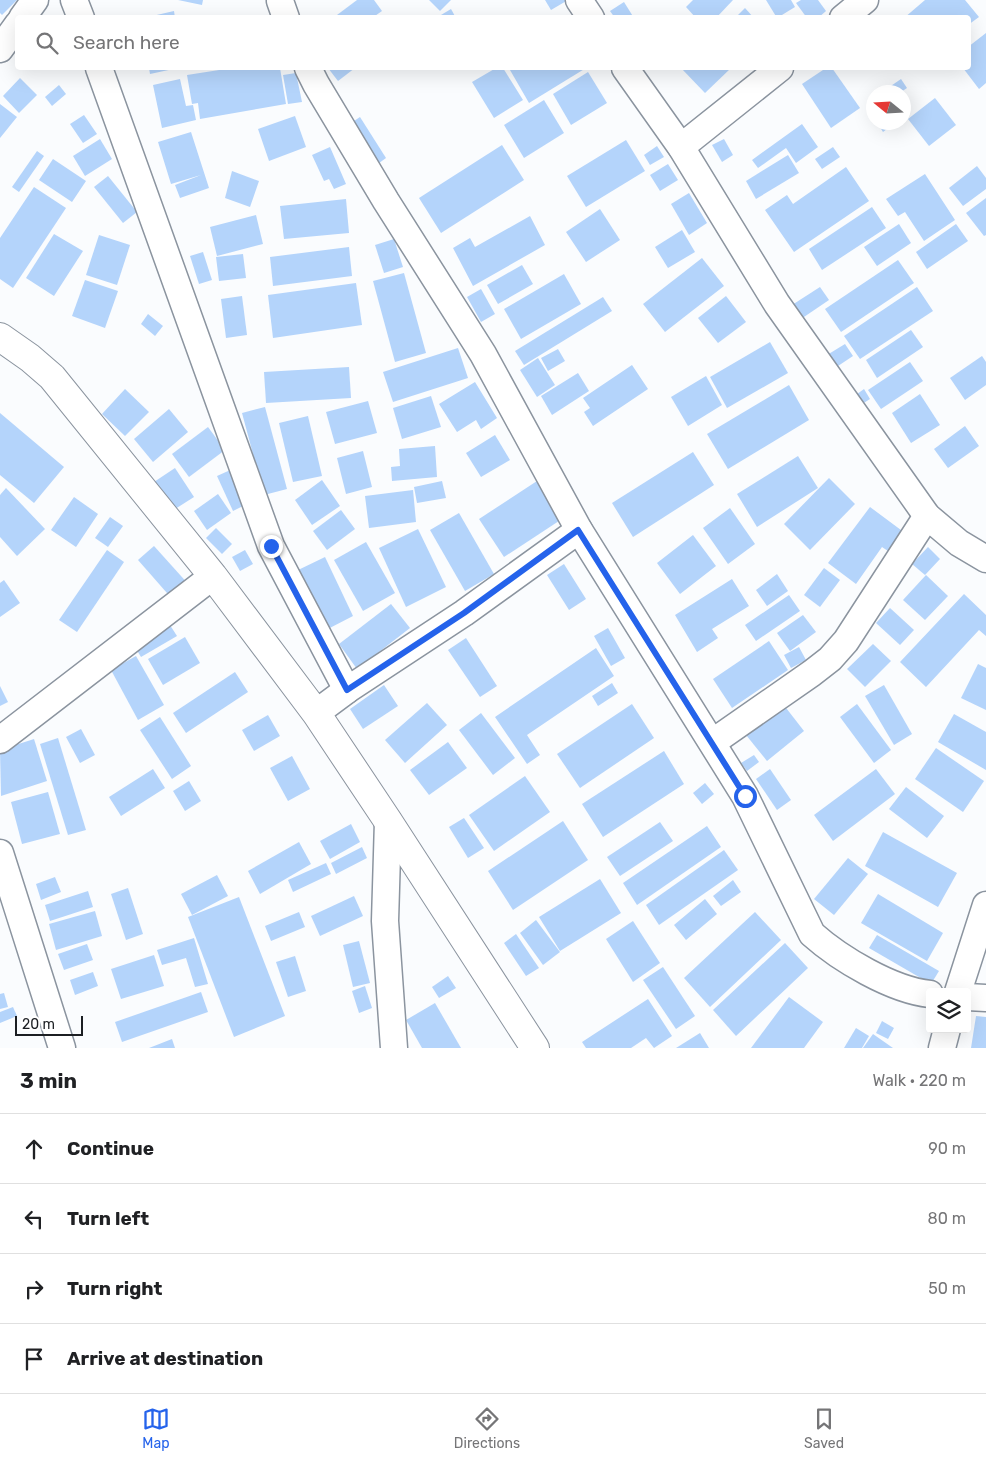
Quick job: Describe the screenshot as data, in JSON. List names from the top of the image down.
{
  "scale_bar": "20 m",
  "north": "left",
  "page": {
    "search": "Search here",
    "scale": "20 m",
    "heading": ["3 min", "Walk · 220 m"],
    "list": [
      ["Continue", "90 m"],
      ["Turn left", "80 m"],
      ["Turn right", "50 m"],
      "Arrive at destination"
    ],
    "nav": ["Map", "Directions", "Saved"]
  }
}
